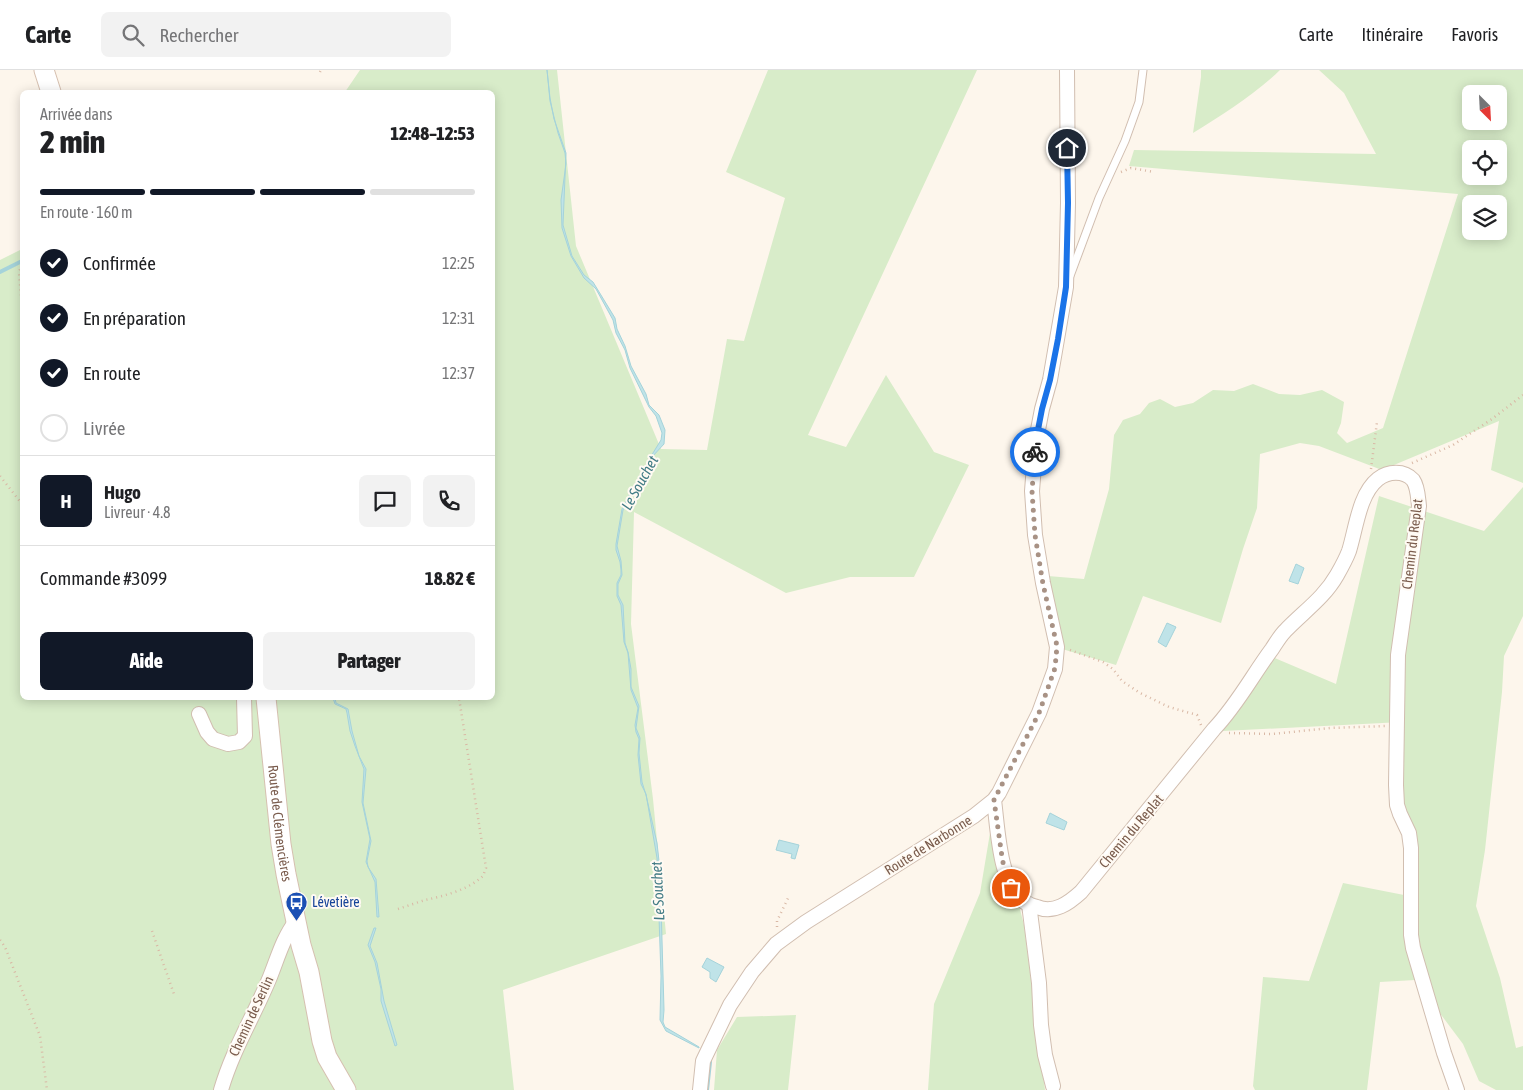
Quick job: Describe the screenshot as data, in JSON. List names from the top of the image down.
{
  "streets": {
    "street": [
      "Chemin du Replat",
      "Route de Clémencières",
      "Route de Narbonne",
      "Chemin de Serlin"
    ]
  },
  "crossings": [
    ["Route de Clémencières", "Chemin de Serlin"]
  ],
  "water": ["Le Souchet"],
  "places": {
    "bus stop": ["Lévetière"]
  },
  "north": "bottom right",
  "page": {
    "header": "Carte",
    "search": "Rechercher",
    "nav": ["Carte", "Itinéraire", "Favoris"],
    "heading": ["2 min", "Arrivée dans", "12:48–12:53"],
    "panel": [
      "Hugo",
      "Livreur · 4.8",
      "Commande #3099",
      "18.82 €"
    ],
    "bar": "En route · 160 m",
    "list": [
      ["Confirmée", "12:25"],
      ["En préparation", "12:31"],
      ["En route", "12:37"],
      "Livrée"
    ],
    "round": "H",
    "buttons": ["Aide", "Partager"]
  }
}
